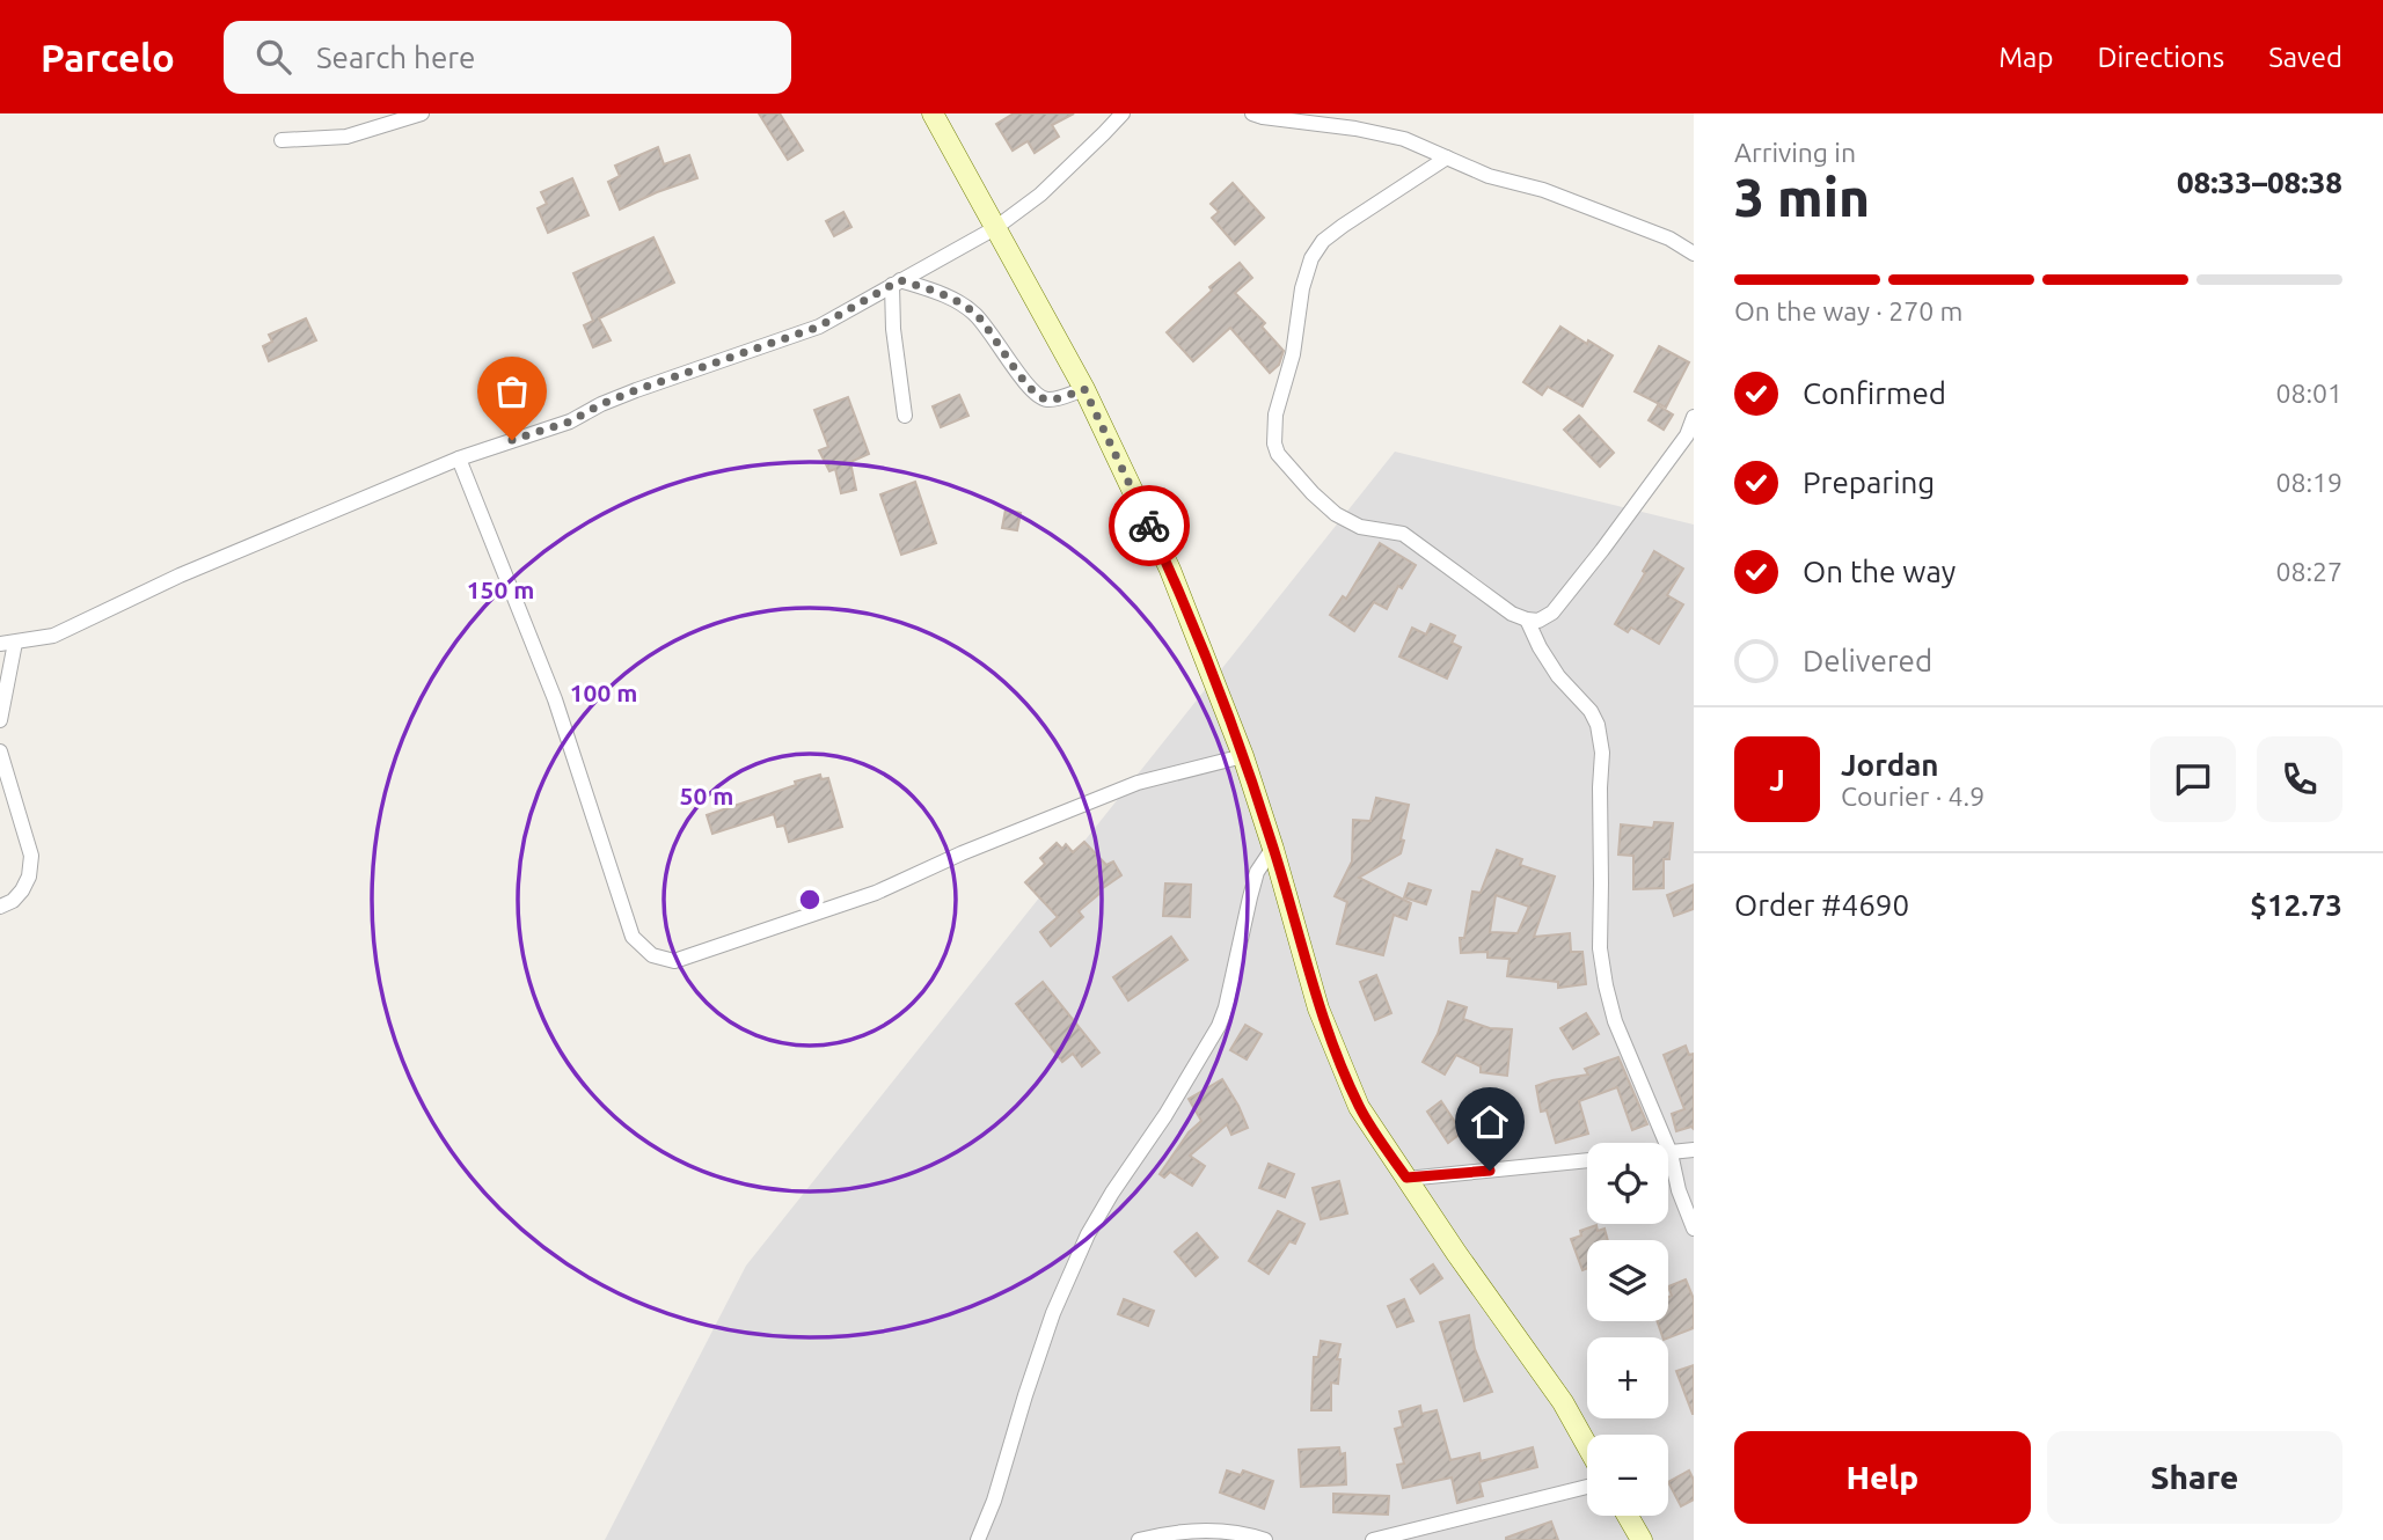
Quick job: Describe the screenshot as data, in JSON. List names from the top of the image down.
{
  "page": {
    "header": "Parcelo",
    "search": "Search here",
    "nav": ["Map", "Directions", "Saved"],
    "heading": ["3 min", "Arriving in", "08:33–08:38"],
    "panel": [
      "Jordan",
      "Courier · 4.9",
      "Order #4690",
      "$12.73"
    ],
    "bar": "On the way · 270 m",
    "list": [
      ["Confirmed", "08:01"],
      ["Preparing", "08:19"],
      ["On the way", "08:27"],
      "Delivered"
    ],
    "round": "J",
    "map_buttons": ["+", "−"],
    "buttons": ["Help", "Share"]
  },
  "rings": ["150 m", "100 m", "50 m"]
}
